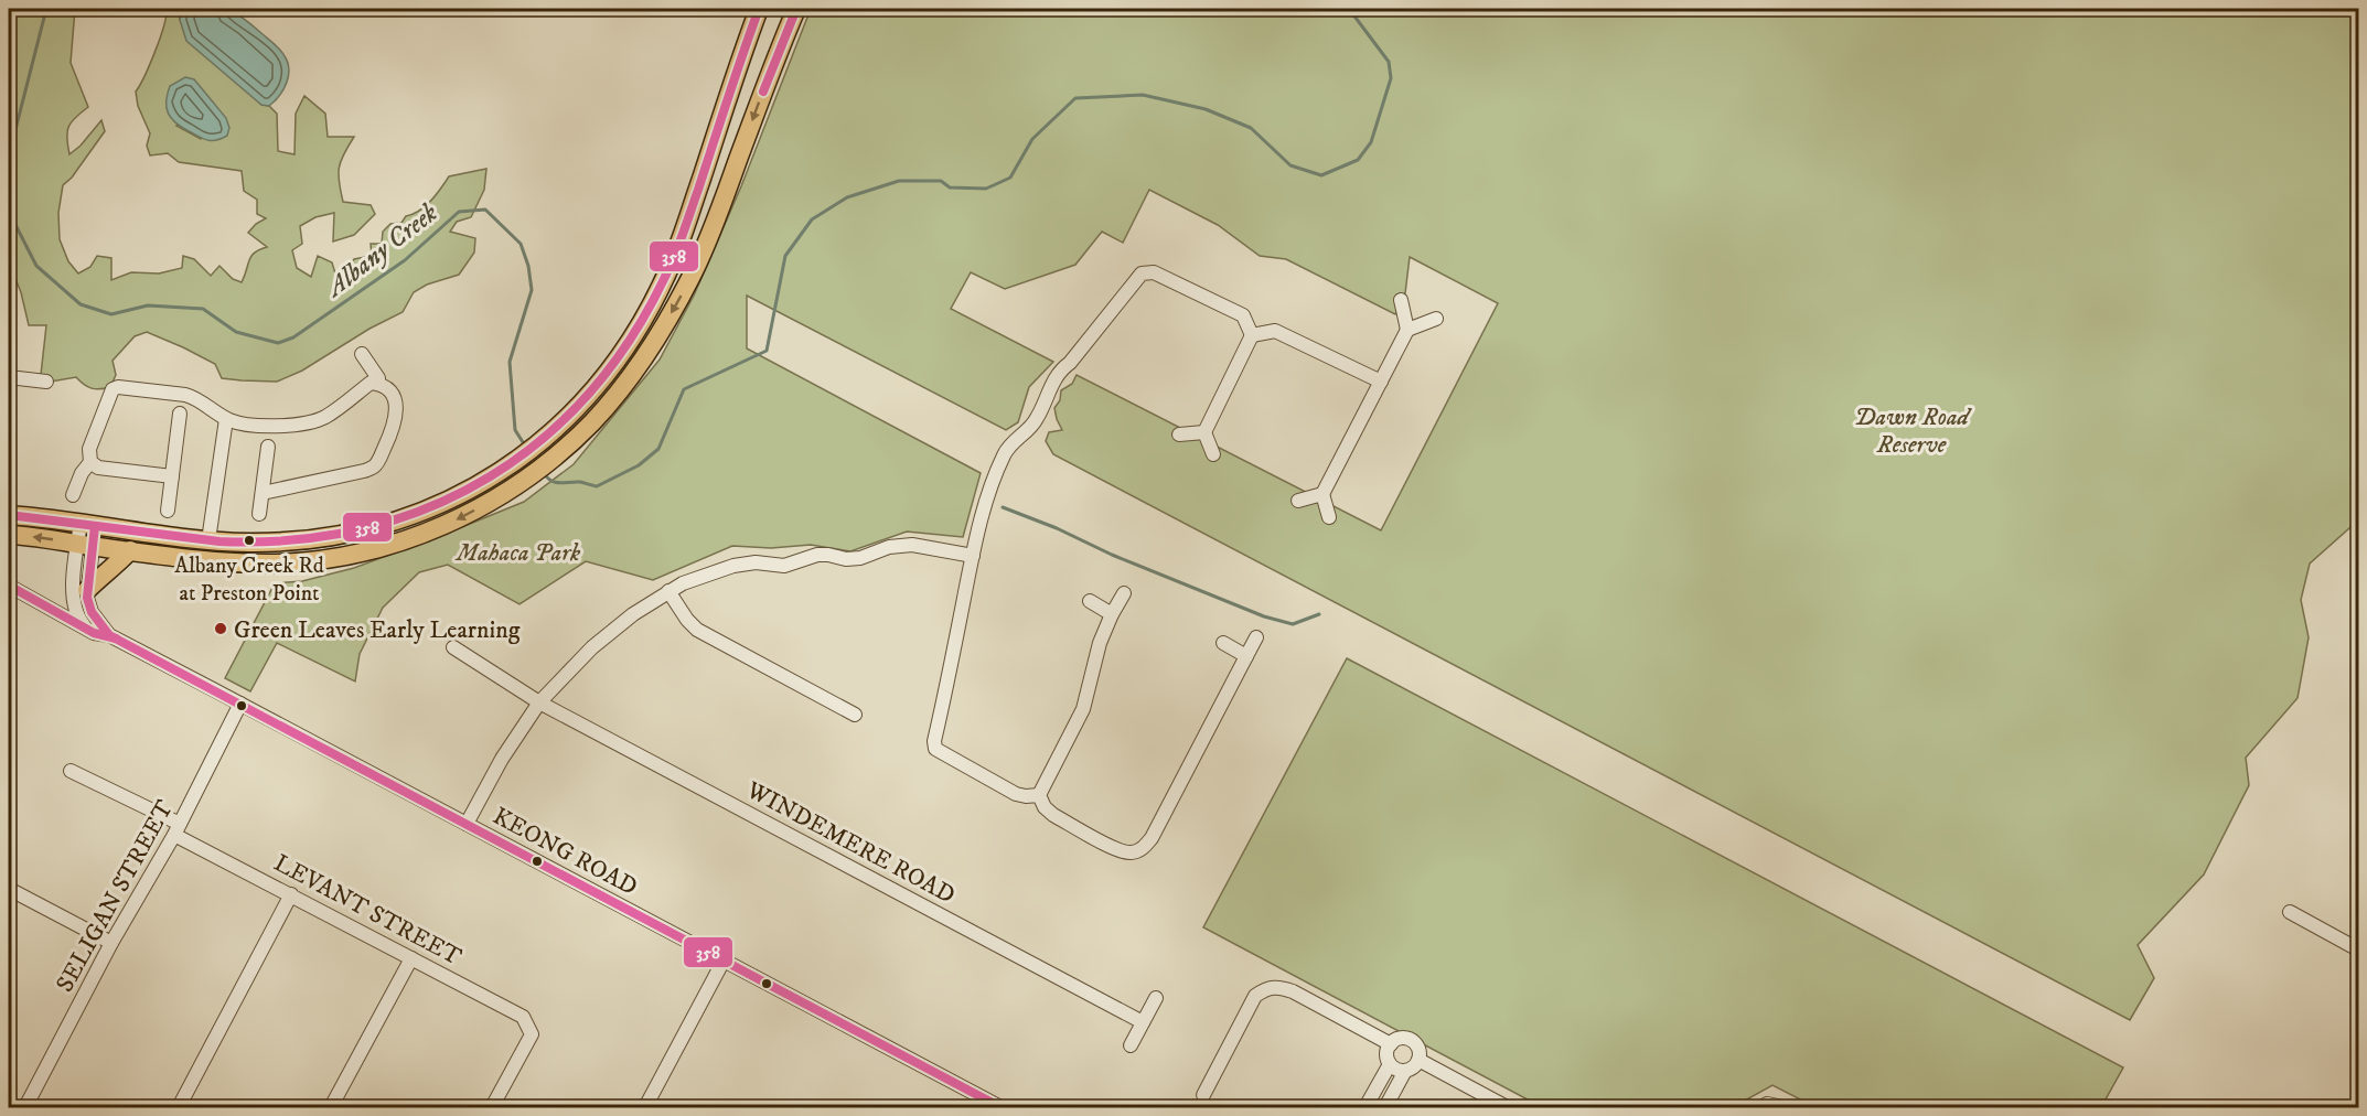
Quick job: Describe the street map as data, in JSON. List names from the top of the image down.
{
  "streets": {
    "street": [
      "WINDEMERE ROAD",
      "KEONG ROAD",
      "SELIGAN STREET",
      "LEVANT STREET"
    ]
  },
  "crossings": [
    ["KEONG ROAD", "SELIGAN STREET"],
    ["SELIGAN STREET", "LEVANT STREET"]
  ],
  "water": ["Albany Creek"],
  "parks": ["Dawn Road Reserve", "Mahaca Park"],
  "places": ["Albany Creek Rd at Preston Point", "Green Leaves Early Learning"],
  "lines": ["transit line 358"]
}
